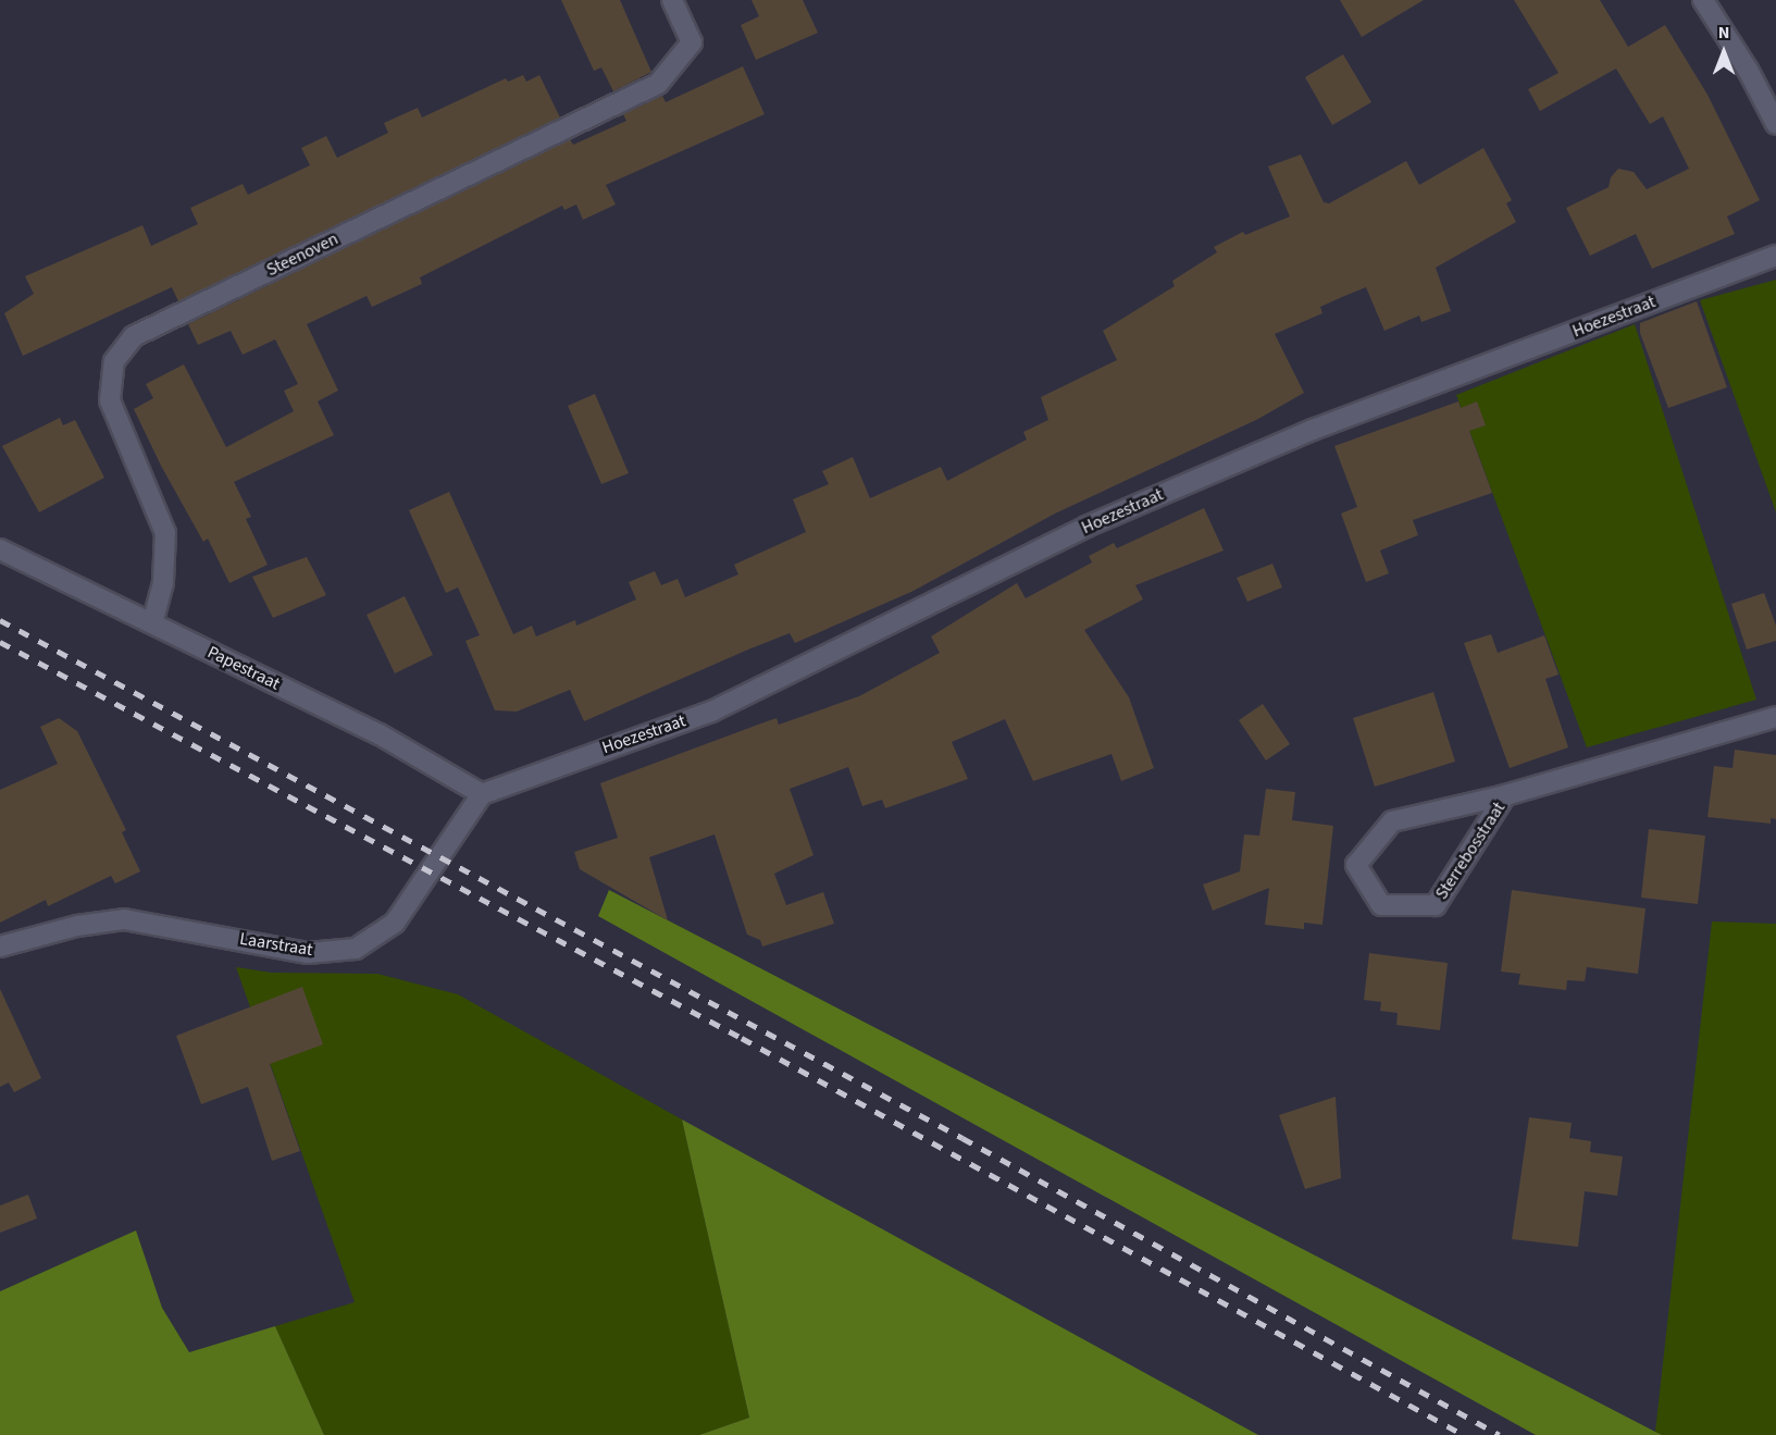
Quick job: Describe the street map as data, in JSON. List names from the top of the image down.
{
  "streets": {
    "street": [
      "Steenoven",
      "Hoezestraat",
      "Papestraat",
      "Sterrebosstraat",
      "Laarstraat"
    ]
  },
  "crossings": [
    ["Steenoven", "Papestraat"],
    ["Hoezestraat", "Papestraat"],
    ["Hoezestraat", "Laarstraat"],
    ["Papestraat", "Laarstraat"]
  ],
  "north": "top"
}
